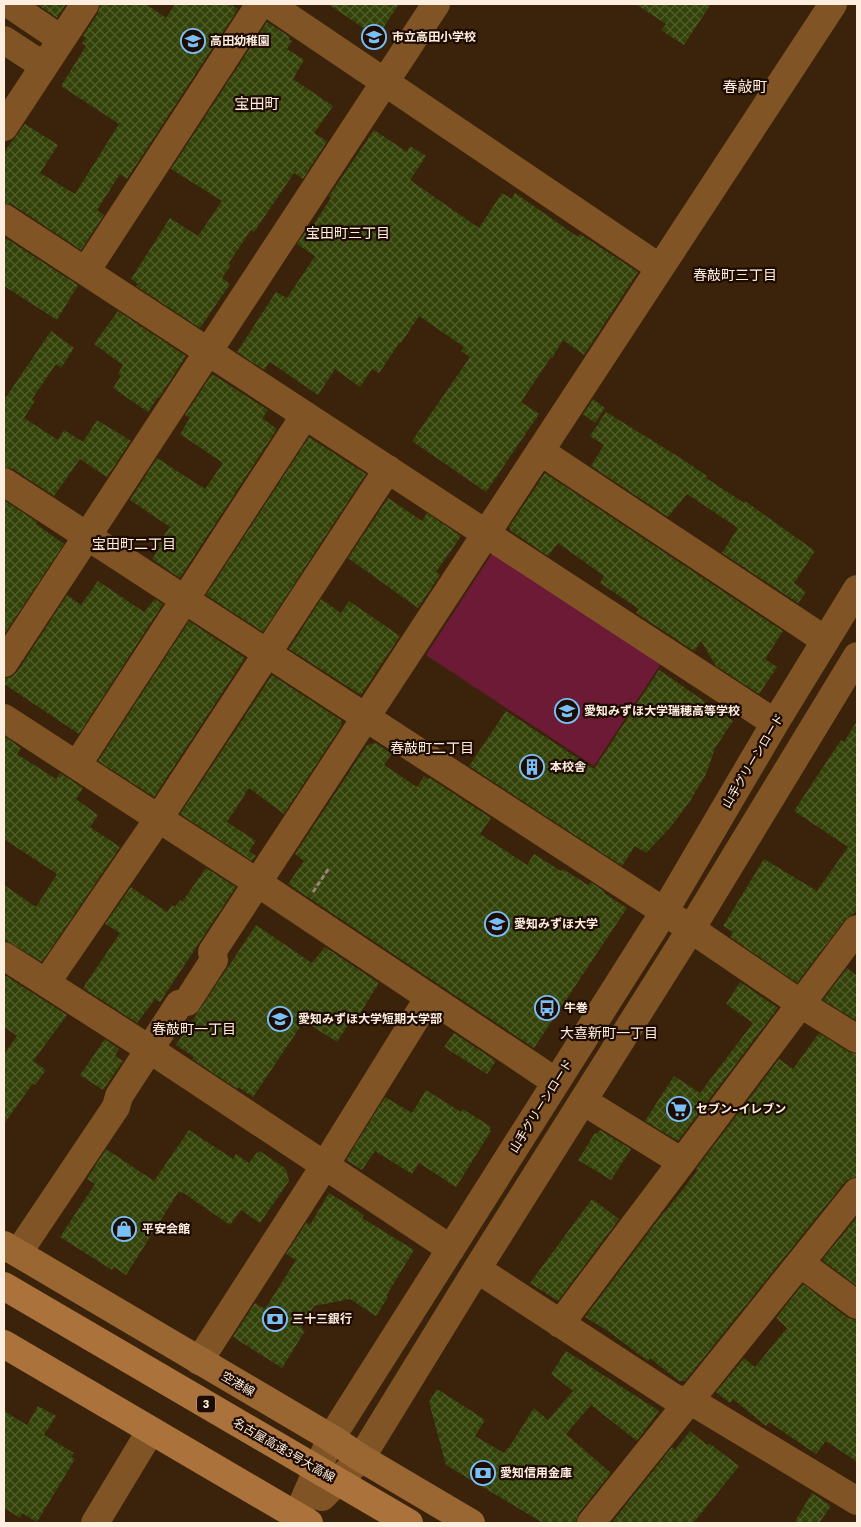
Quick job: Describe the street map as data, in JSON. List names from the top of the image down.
{
  "streets": {
    "highway": ["3", "名古屋高速3号大高線"],
    "main road": ["空港線"],
    "street": ["山手グリーンロード"]
  },
  "crossings": [
    ["山手グリーンロード", "空港線"]
  ],
  "districts": [
    "春敲町",
    "宝田町",
    "宝田町三丁目",
    "春敲町三丁目",
    "宝田町二丁目",
    "春敲町二丁目",
    "春敲町一丁目",
    "大喜新町一丁目"
  ],
  "places": {
    "school or university": [
      "市立高田小学校",
      "高田幼稚園",
      "愛知みずほ大学瑞穂高等学校",
      "愛知みずほ大学",
      "愛知みずほ大学短期大学部"
    ],
    "building": ["本校舎"],
    "bus stop": ["牛巻"],
    "supermarket": ["セブン-イレブン"],
    "shop": ["平安会館"],
    "bank": ["三十三銀行", "愛知信用金庫"]
  }
}
